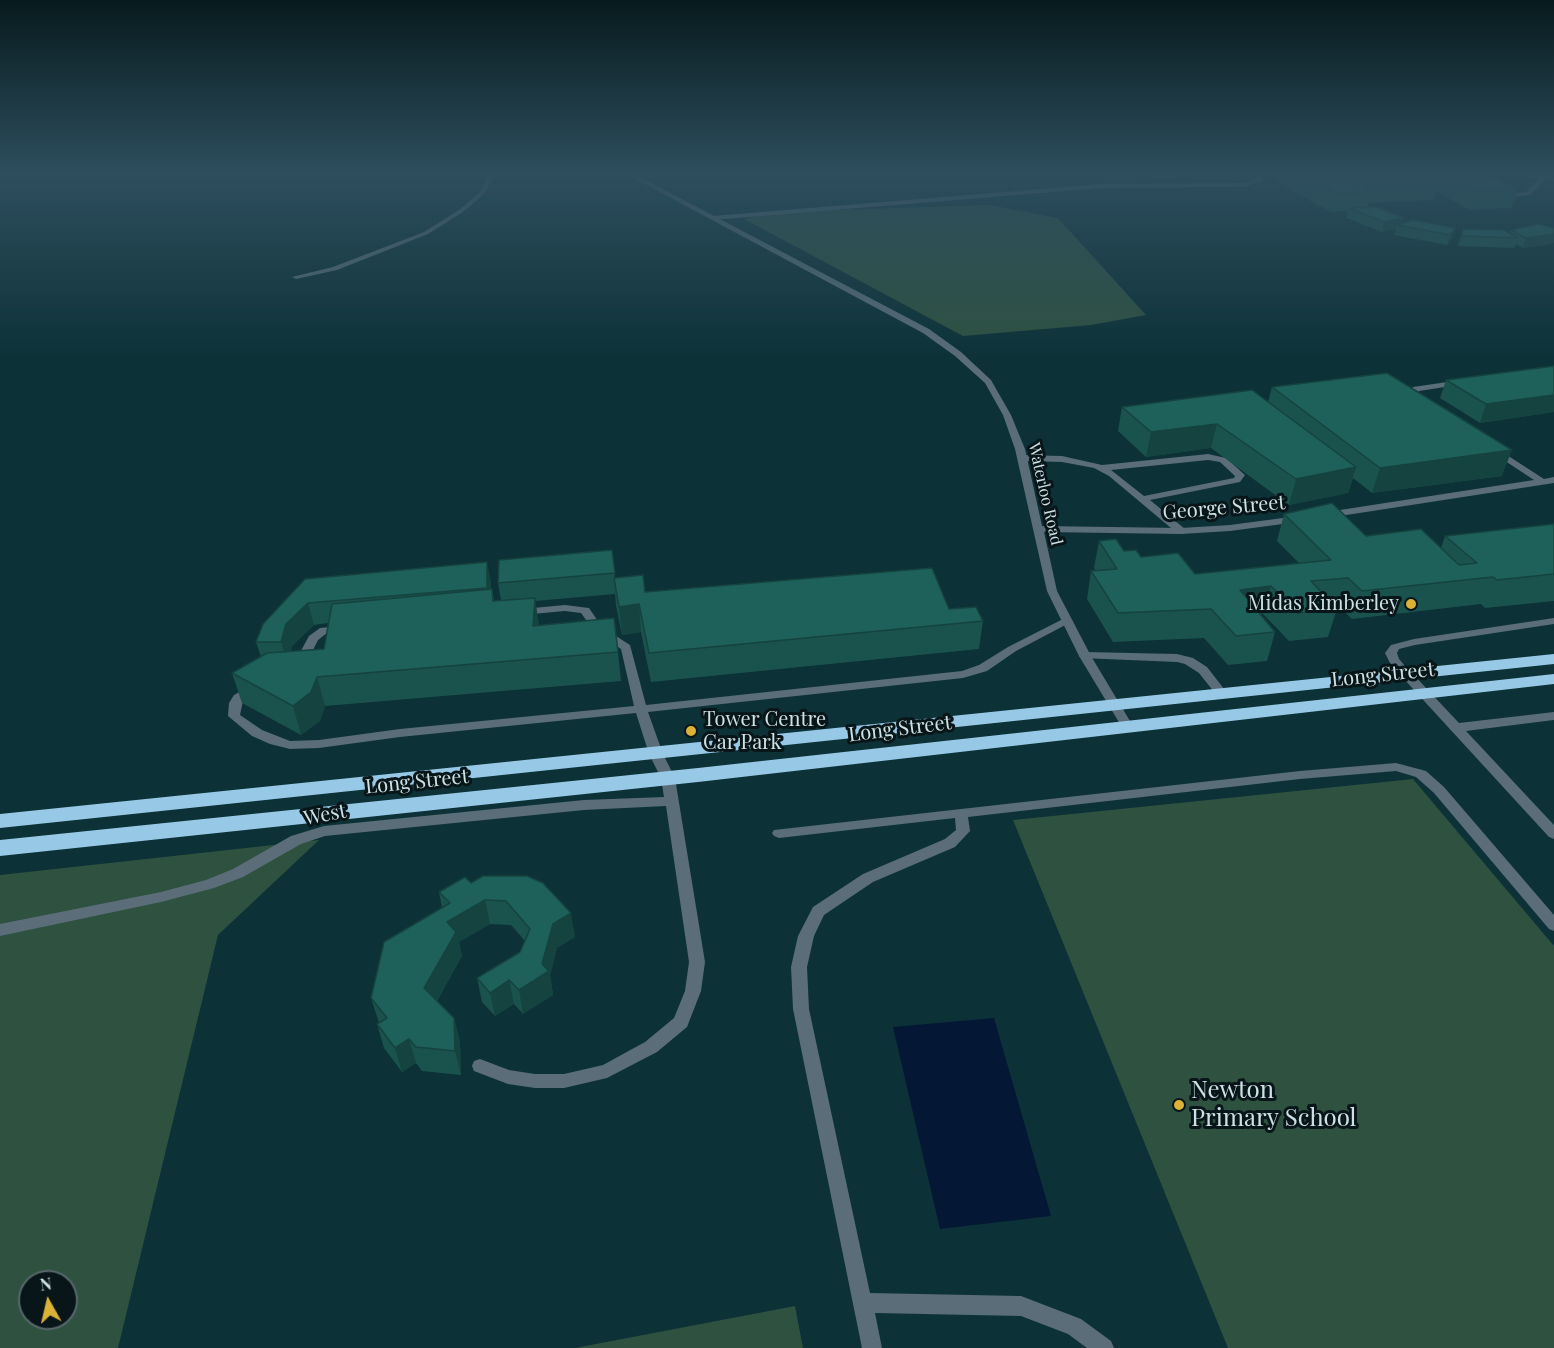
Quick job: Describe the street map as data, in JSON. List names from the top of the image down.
{
  "streets": {
    "highway": ["Long Street"],
    "street": ["Waterloo Road", "George Street", "West"]
  },
  "crossings": [
    ["Waterloo Road", "George Street"],
    ["Waterloo Road", "Long Street"]
  ],
  "places": ["Midas Kimberley", "Tower Centre Car Park", "Newton Primary School"],
  "north": "top"
}
